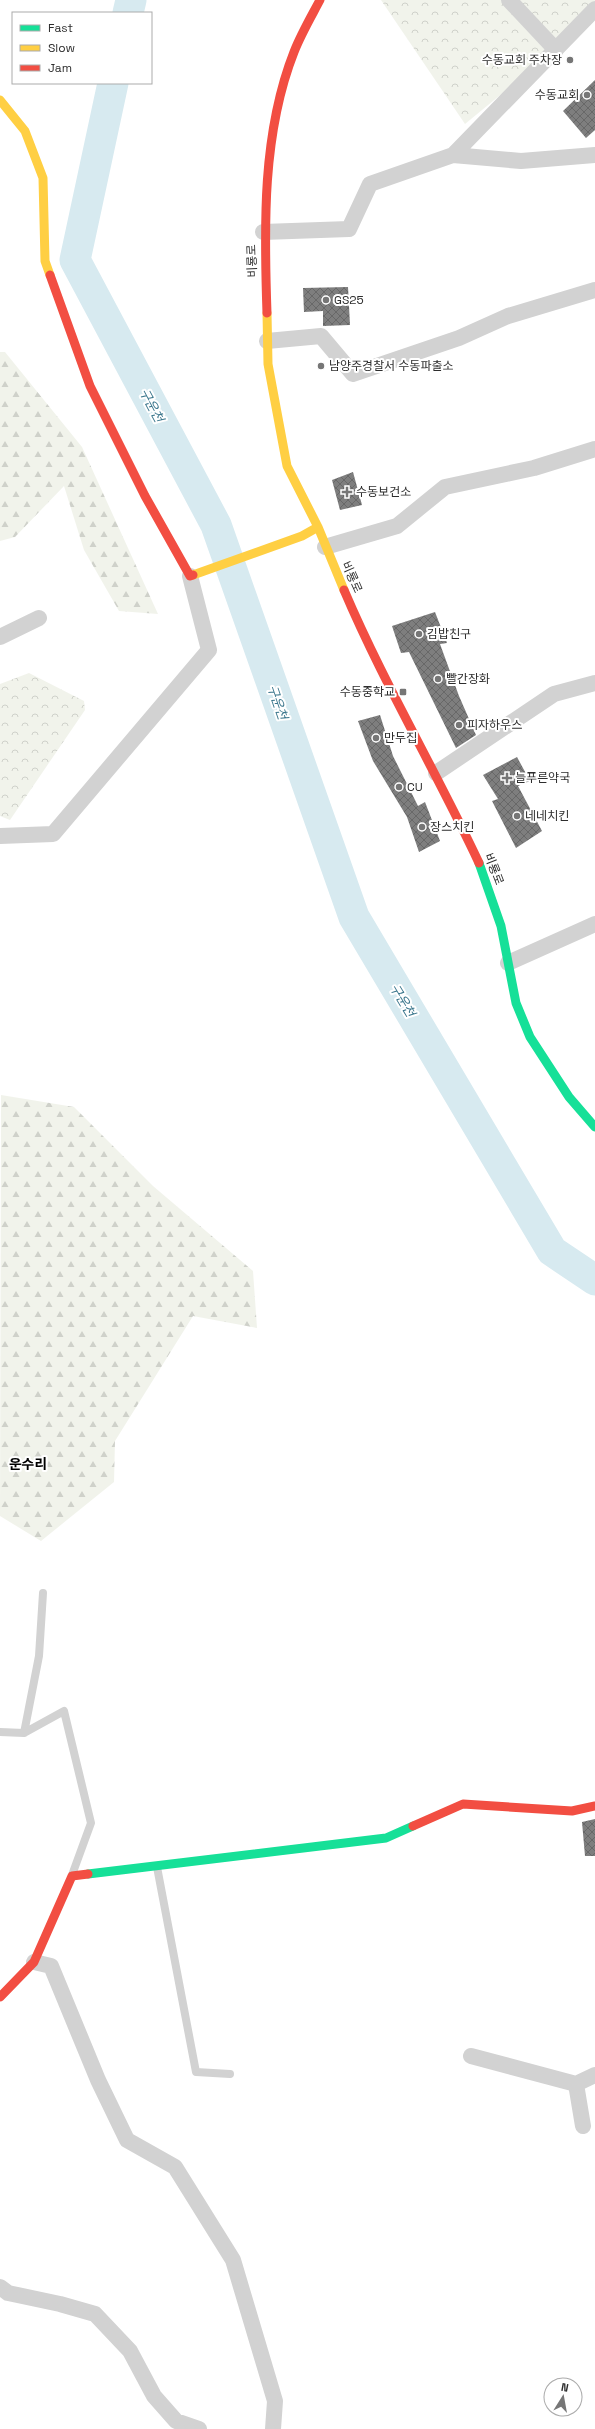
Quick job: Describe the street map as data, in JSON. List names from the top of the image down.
{
  "streets": {
    "street": ["비룡로"]
  },
  "districts": ["운수리"],
  "water": ["구운천"],
  "places": {
    "other": [
      "수동교회 주차장",
      "수동교회",
      "GS25",
      "남양주경찰서 수동파출소",
      "김밥친구",
      "빨간장화",
      "피자하우스",
      "만두집",
      "CU",
      "네네치킨",
      "장스치킨"
    ],
    "health": ["수동보건소", "늘푸른약국"],
    "transit": ["수동중학교"]
  },
  "legend": ["Fast", "Slow", "Jam"],
  "north": "top"
}
